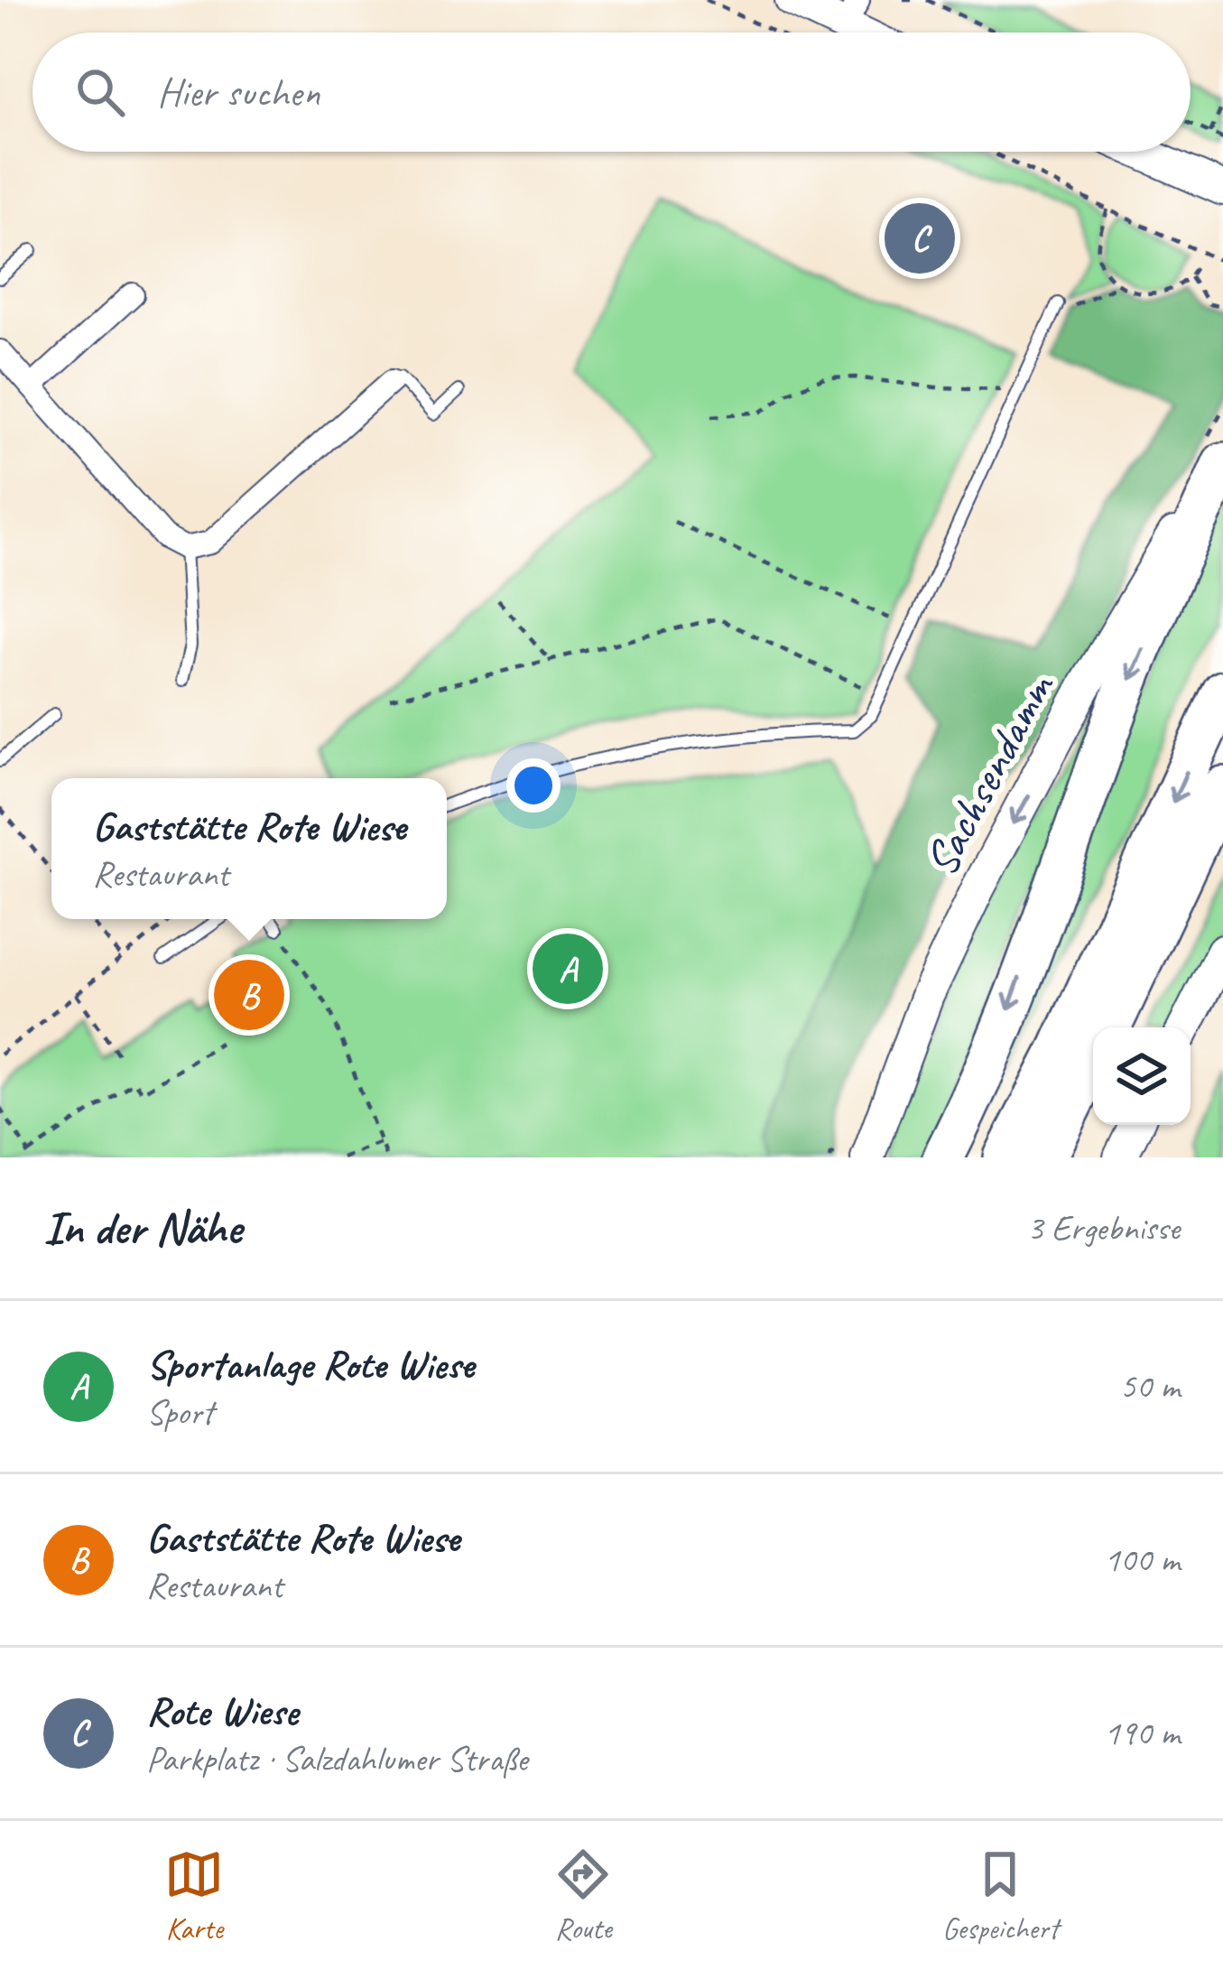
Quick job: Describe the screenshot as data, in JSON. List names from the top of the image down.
{
  "streets": {
    "street": ["Sachsendamm"]
  },
  "one_way": ["Sachsendamm"],
  "page": {
    "search": "Hier suchen",
    "pins": ["C", "A", "B"],
    "popup": ["Gaststätte Rote Wiese", "Restaurant"],
    "heading": ["In der Nähe", "3 Ergebnisse"],
    "list": [
      {
        "mark": "A",
        "name": "Sportanlage Rote Wiese",
        "note": "Sport",
        "value": "50 m"
      },
      {
        "mark": "B",
        "name": "Gaststätte Rote Wiese",
        "note": "Restaurant",
        "value": "100 m"
      },
      {
        "mark": "C",
        "name": "Rote Wiese",
        "note": "Parkplatz · Salzdahlumer Straße",
        "value": "190 m"
      }
    ],
    "nav": ["Karte", "Route", "Gespeichert"]
  }
}
